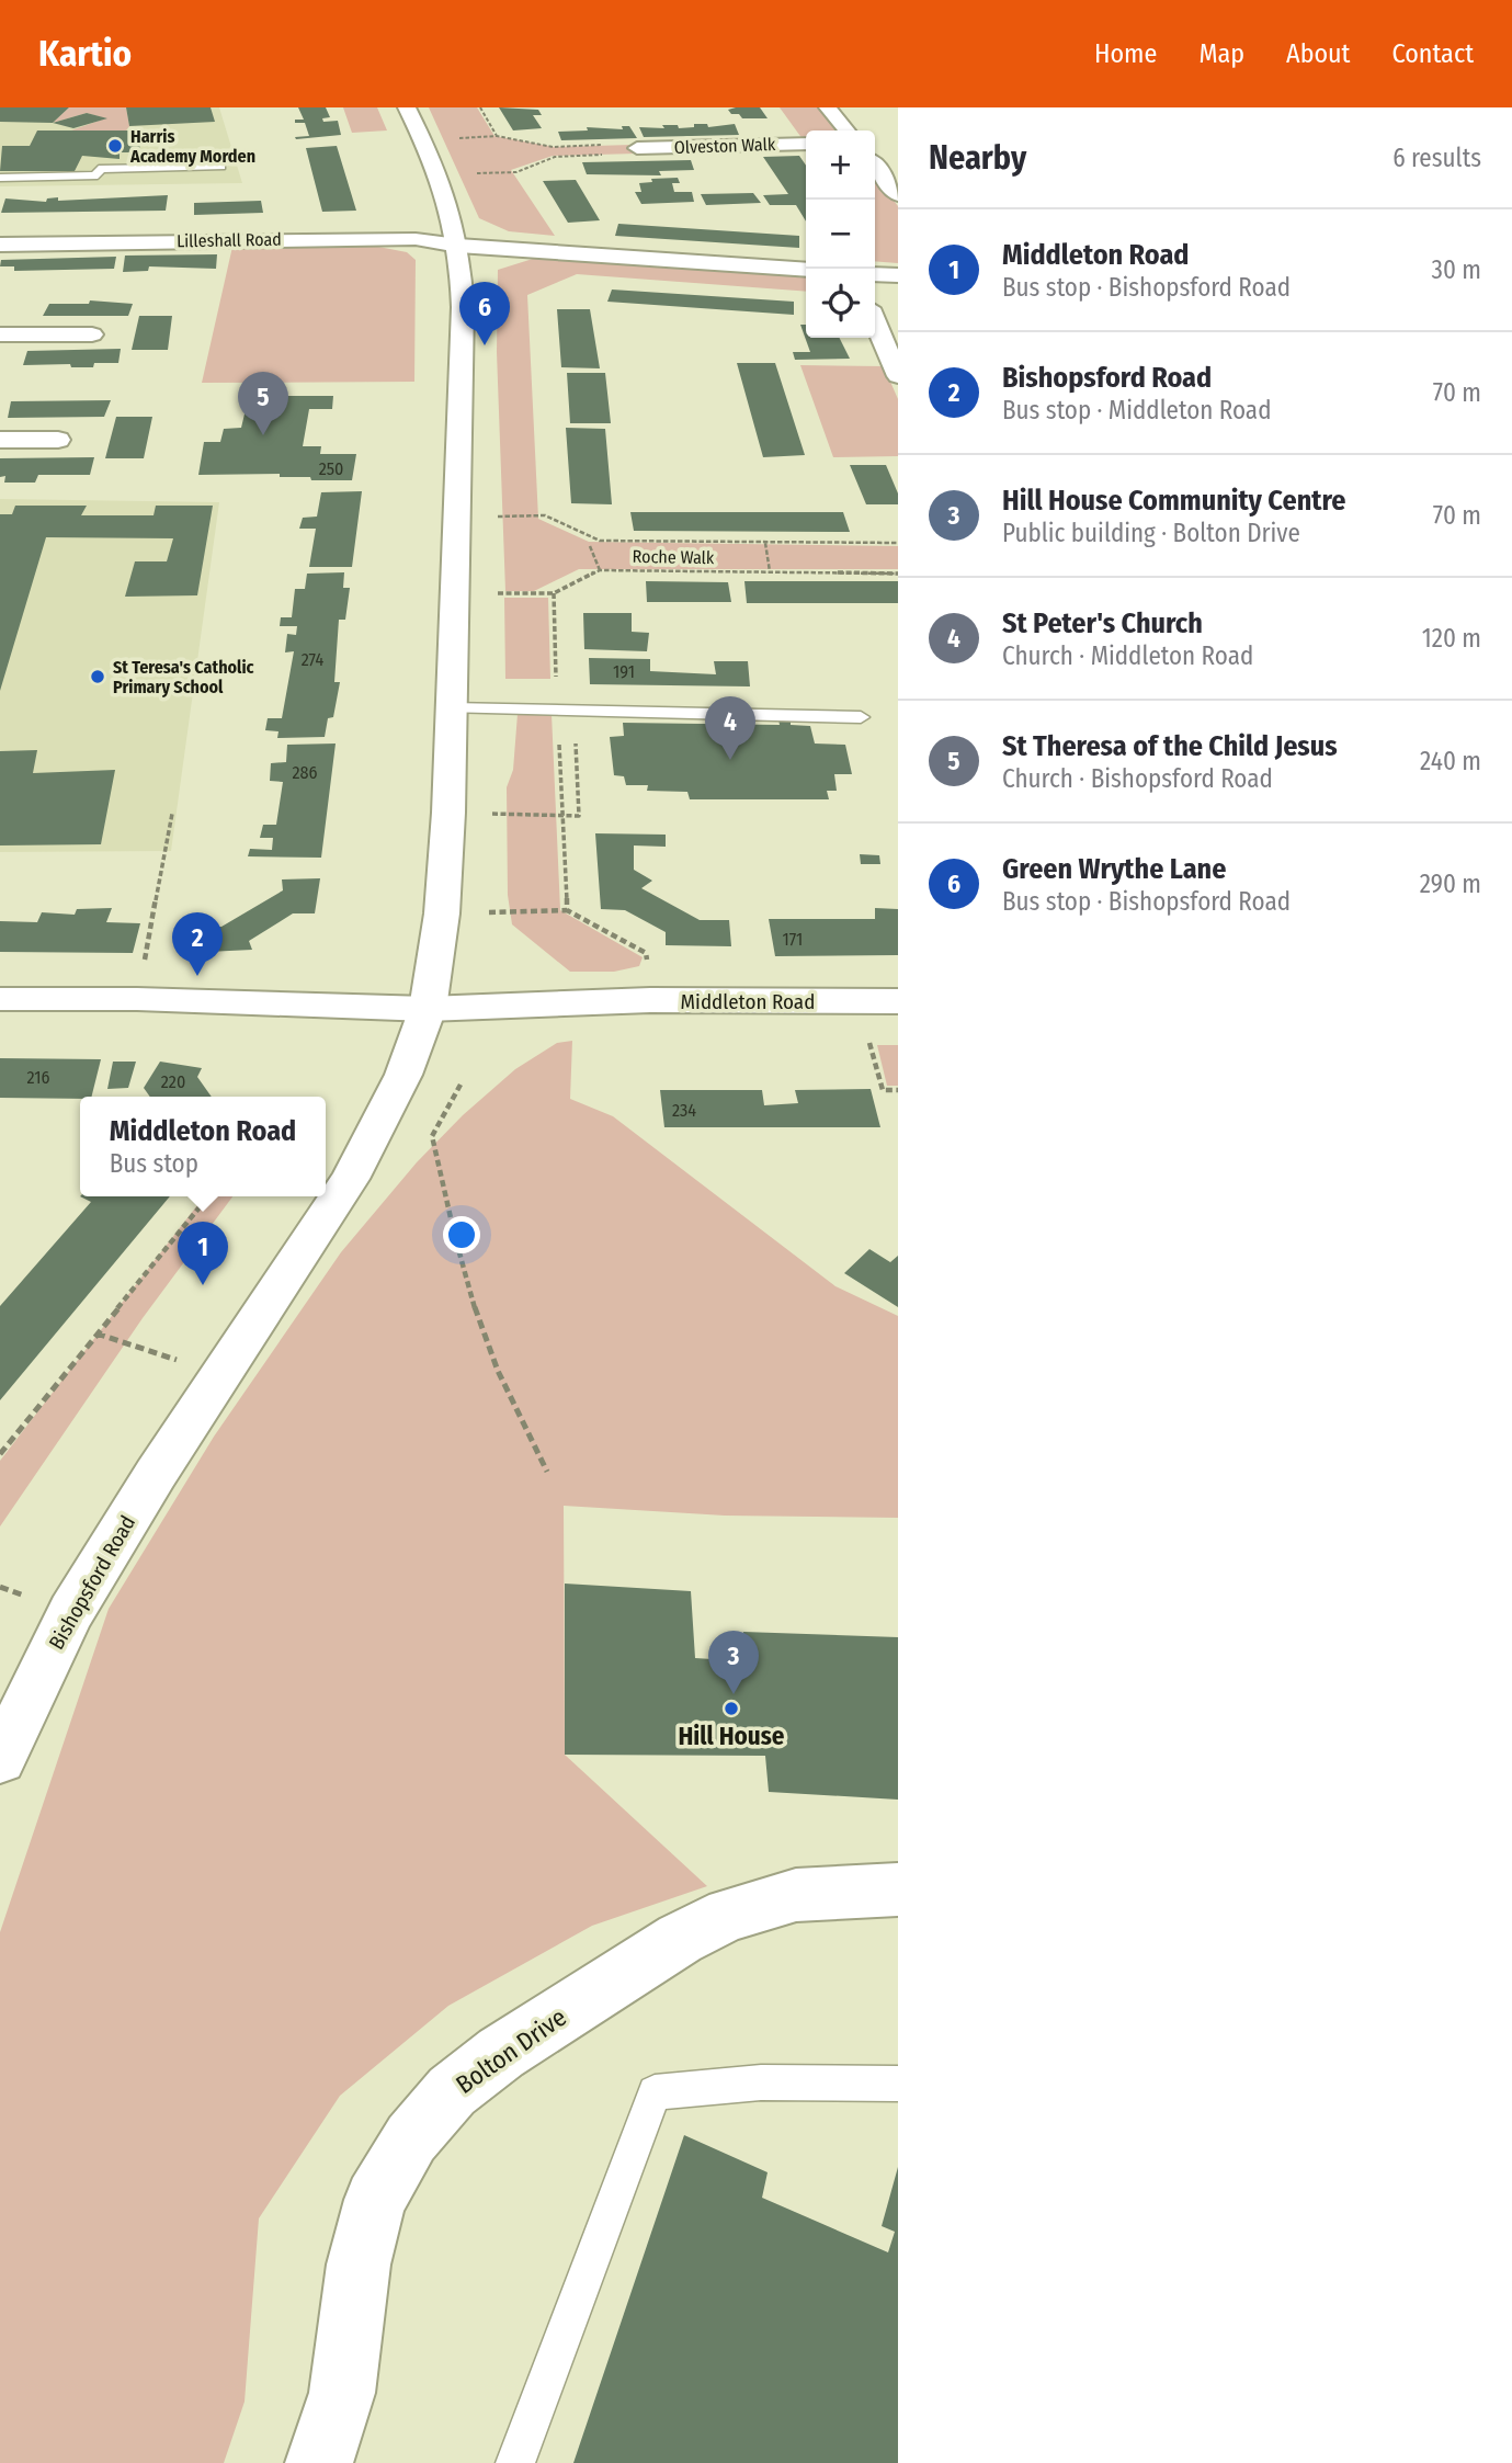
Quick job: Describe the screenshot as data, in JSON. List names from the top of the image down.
{
  "streets": {
    "street": [
      "Olveston Walk",
      "Lilleshall Road",
      "Middleton Road",
      "Bishopsford Road",
      "Bolton Drive"
    ],
    "path": ["Roche Walk"]
  },
  "crossings": [
    ["Lilleshall Road", "Bishopsford Road"],
    ["Roche Walk", "Bishopsford Road"],
    ["Middleton Road", "Bishopsford Road"]
  ],
  "places": ["Harris Academy Morden", "St Teresa's Catholic Primary School", "Hill House"],
  "house_numbers": [
    "250",
    "274",
    "191",
    "286",
    "171",
    "216",
    "220",
    "234"
  ],
  "page": {
    "header": "Kartio",
    "nav": [
      "Home",
      "Map",
      "About",
      "Contact"
    ],
    "heading": ["Nearby", "6 results"],
    "map_buttons": ["+", "−"],
    "list": [
      {
        "mark": "1",
        "name": "Middleton Road",
        "note": "Bus stop · Bishopsford Road",
        "value": "30 m"
      },
      {
        "mark": "2",
        "name": "Bishopsford Road",
        "note": "Bus stop · Middleton Road",
        "value": "70 m"
      },
      {
        "mark": "3",
        "name": "Hill House Community Centre",
        "note": "Public building · Bolton Drive",
        "value": "70 m"
      },
      {
        "mark": "4",
        "name": "St Peter's Church",
        "note": "Church · Middleton Road",
        "value": "120 m"
      },
      {
        "mark": "5",
        "name": "St Theresa of the Child Jesus",
        "note": "Church · Bishopsford Road",
        "value": "240 m"
      },
      {
        "mark": "6",
        "name": "Green Wrythe Lane",
        "note": "Bus stop · Bishopsford Road",
        "value": "290 m"
      }
    ],
    "pins": [
      "6",
      "5",
      "4",
      "2",
      "1",
      "3"
    ],
    "popup": ["Middleton Road", "Bus stop"]
  }
}
